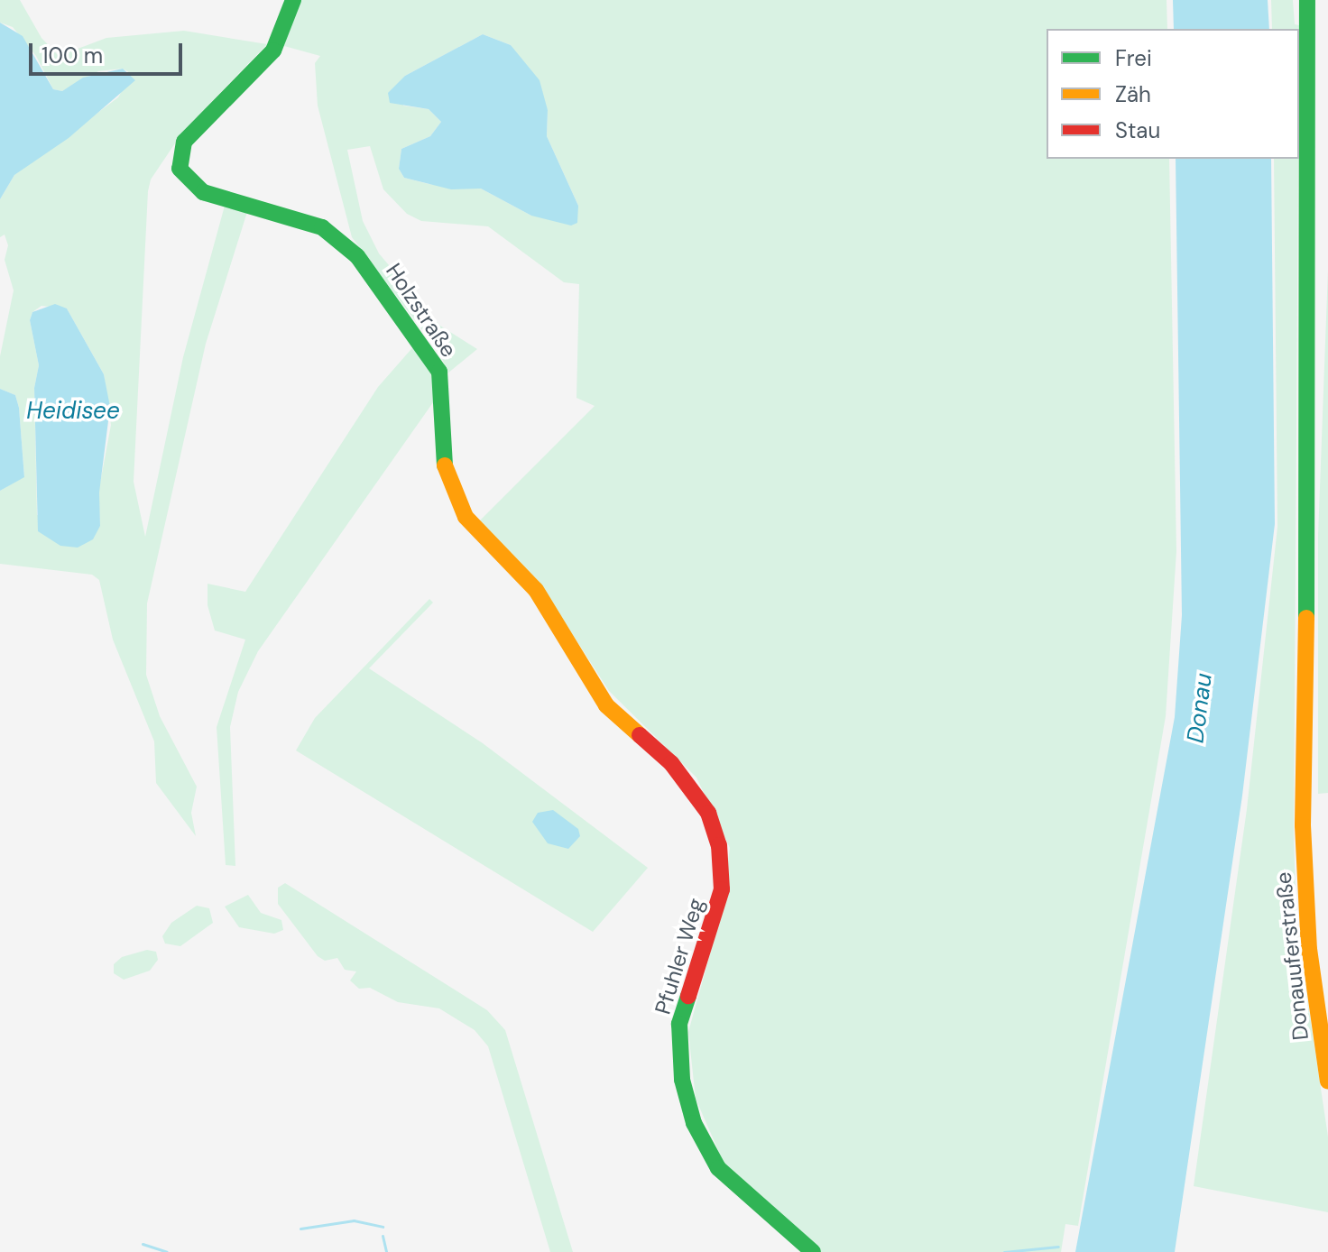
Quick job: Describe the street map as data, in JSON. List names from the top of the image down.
{
  "streets": {
    "street": ["Holzstraße", "Pfuhler Weg", "Donauuferstraße"]
  },
  "crossings": [
    ["Holzstraße", "Pfuhler Weg"]
  ],
  "water": ["Heidisee", "Donau"],
  "legend": ["Frei", "Zäh", "Stau"],
  "scale_bar": "100 m"
}
